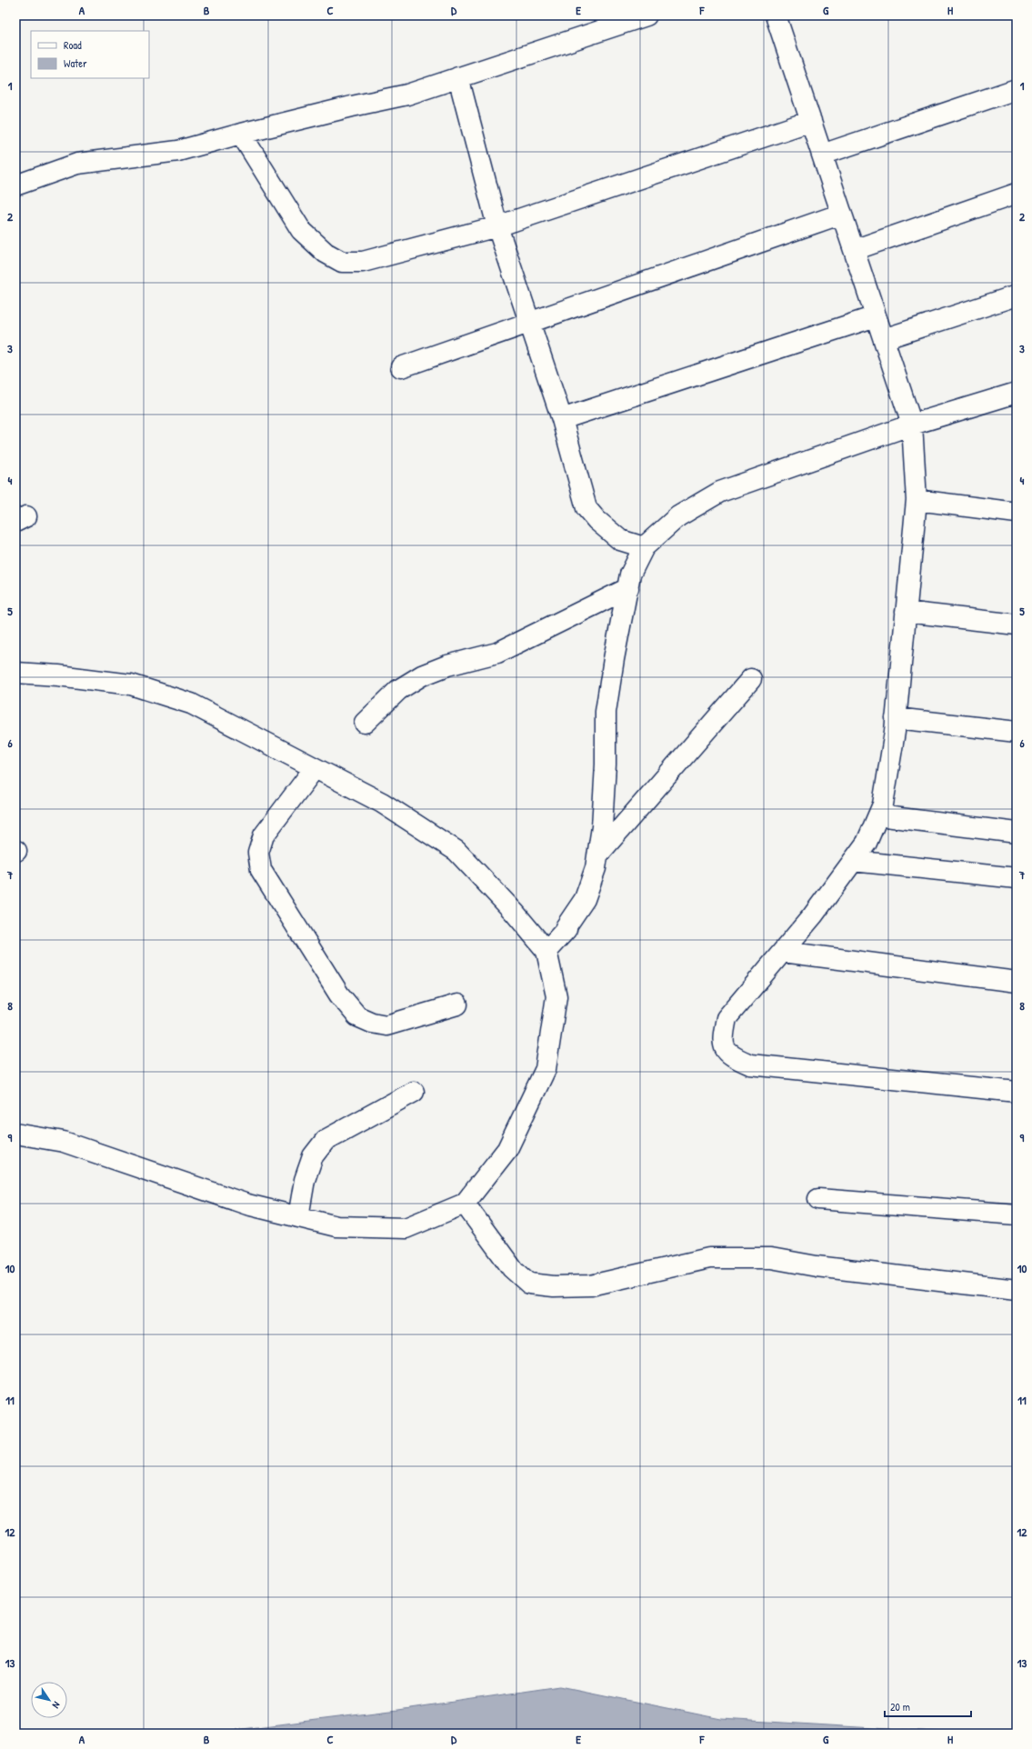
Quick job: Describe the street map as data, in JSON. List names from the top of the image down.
{
  "legend": ["Road", "Water"],
  "scale_bar": "20 m",
  "north": "bottom right",
  "grid": {
    "columns": [
      "A",
      "B",
      "C",
      "D",
      "E",
      "F",
      "G",
      "H"
    ],
    "rows": [
      "1",
      "2",
      "3",
      "4",
      "5",
      "6",
      "7",
      "8",
      "9",
      "10",
      "11",
      "12",
      "13"
    ]
  }
}
